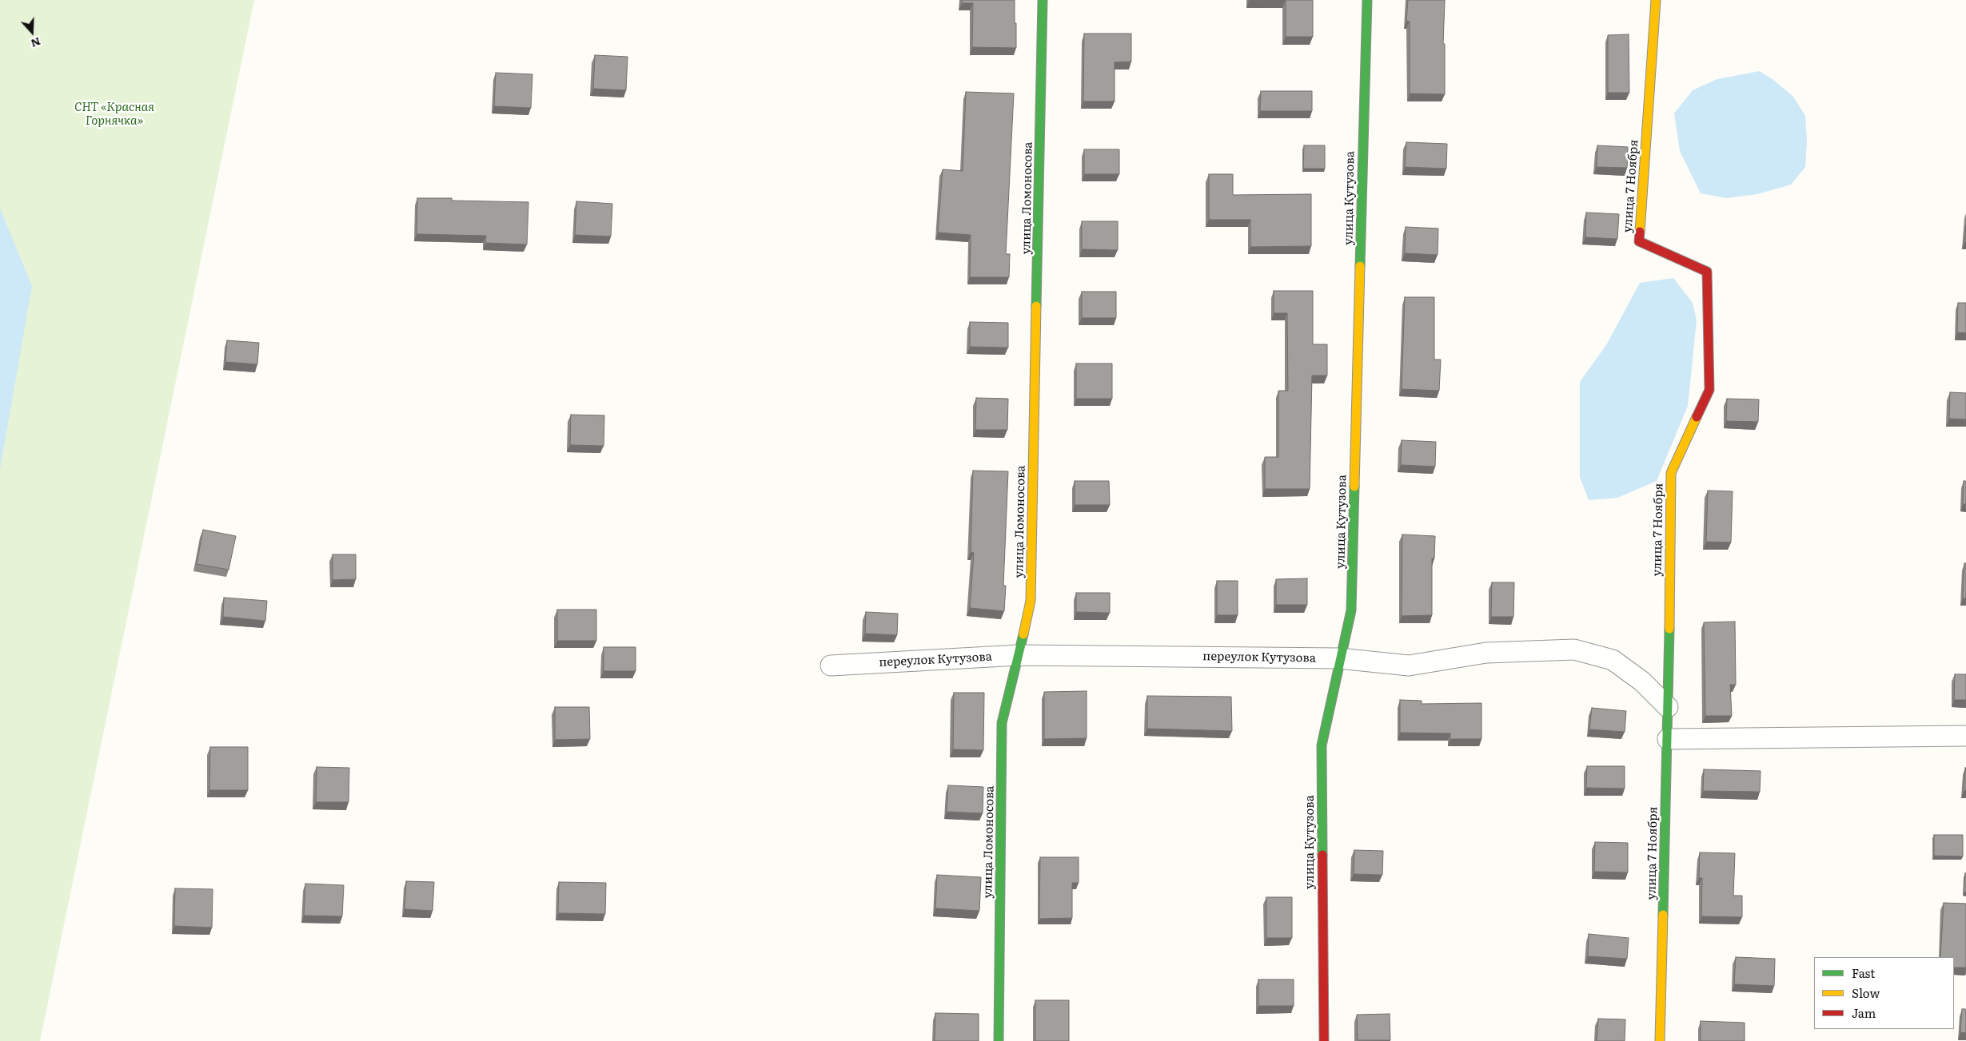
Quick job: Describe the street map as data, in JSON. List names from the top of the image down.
{
  "streets": {
    "street": [
      "улица 7 Ноября",
      "улица Ломоносова",
      "улица Кутузова",
      "переулок Кутузова"
    ]
  },
  "crossings": [
    ["улица 7 Ноября", "переулок Кутузова"],
    ["улица Ломоносова", "переулок Кутузова"],
    ["улица Кутузова", "переулок Кутузова"]
  ],
  "parks": ["СНТ «Красная Горнячка»"],
  "legend": ["Fast", "Slow", "Jam"],
  "north": "bottom"
}
